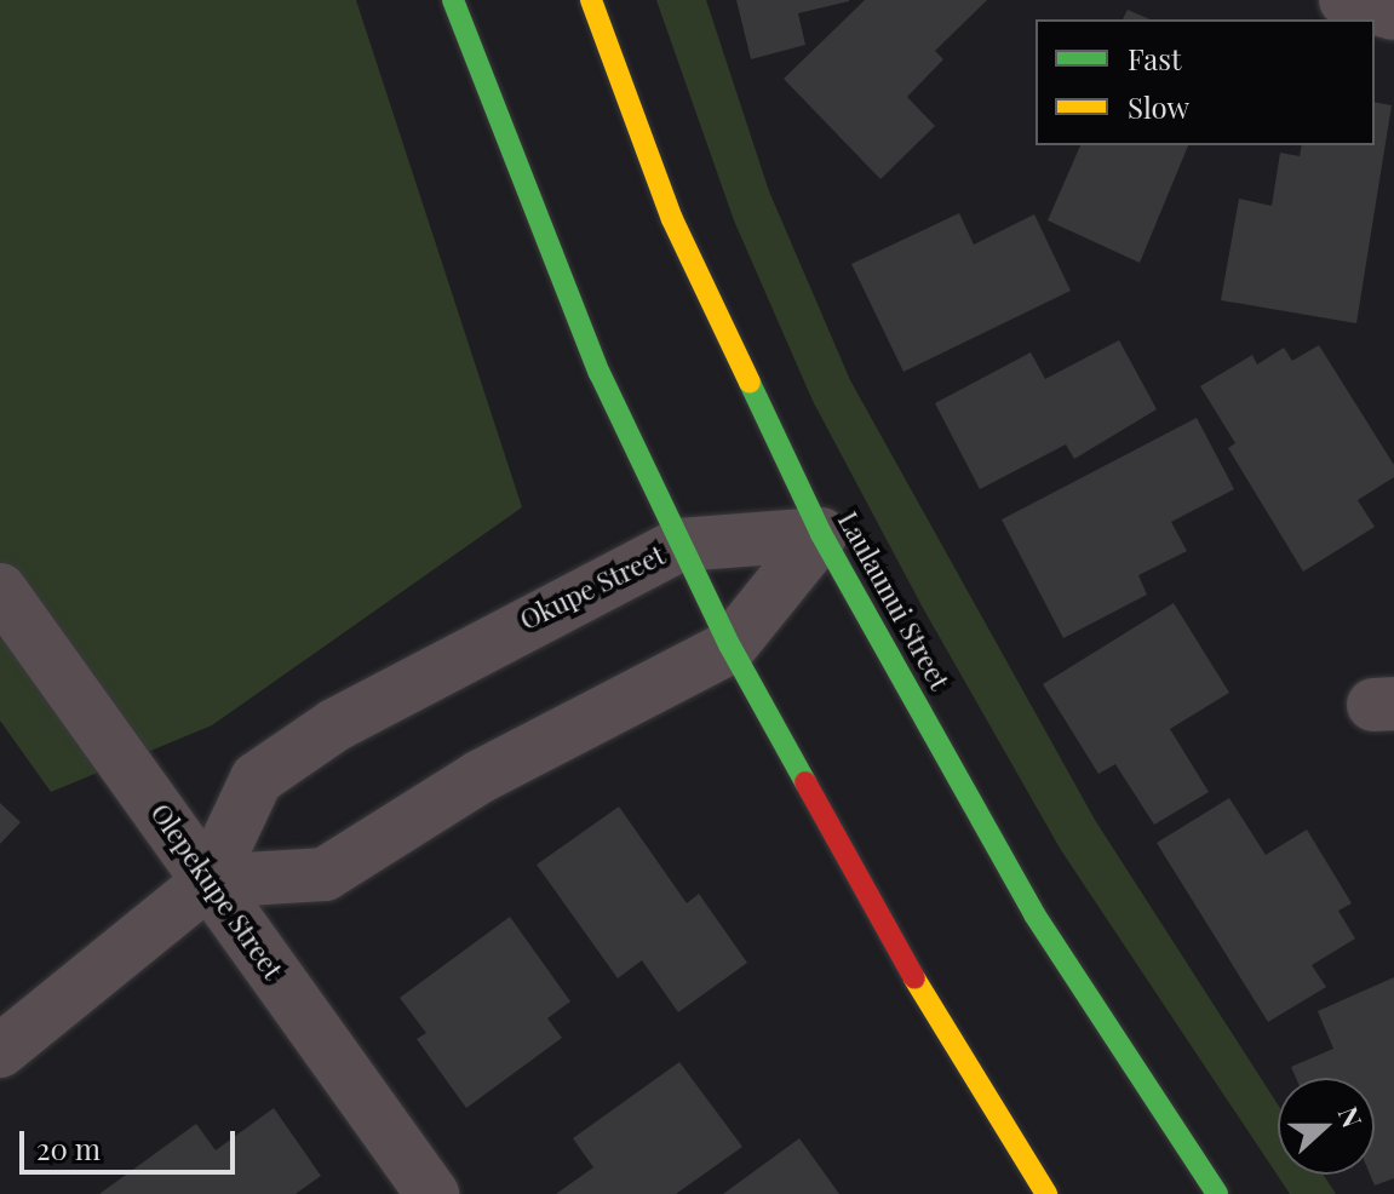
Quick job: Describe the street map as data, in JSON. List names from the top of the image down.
{
  "streets": {
    "street": ["Okupe Street", "Laulaunui Street", "Olepekupe Street"]
  },
  "crossings": [
    ["Okupe Street", "Laulaunui Street"],
    ["Okupe Street", "Olepekupe Street"]
  ],
  "legend": ["Fast", "Slow"],
  "scale_bar": "20 m",
  "north": "right"
}
